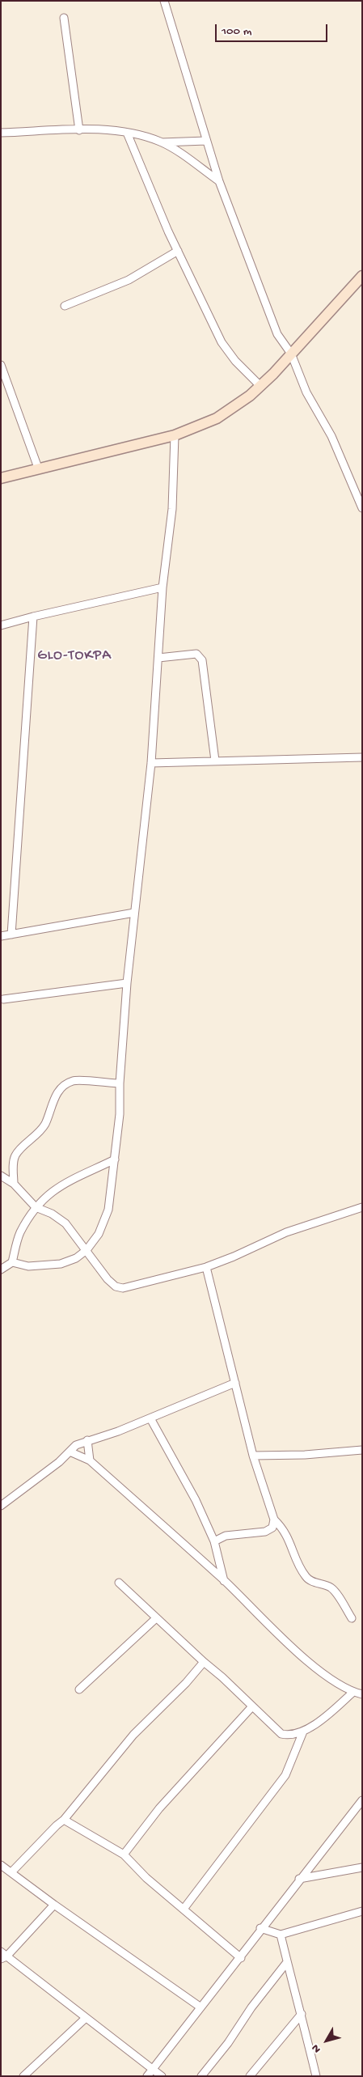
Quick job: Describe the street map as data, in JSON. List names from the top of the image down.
{
  "districts": ["GLO-TOKPA"],
  "scale_bar": "100 m",
  "north": "bottom left"
}
